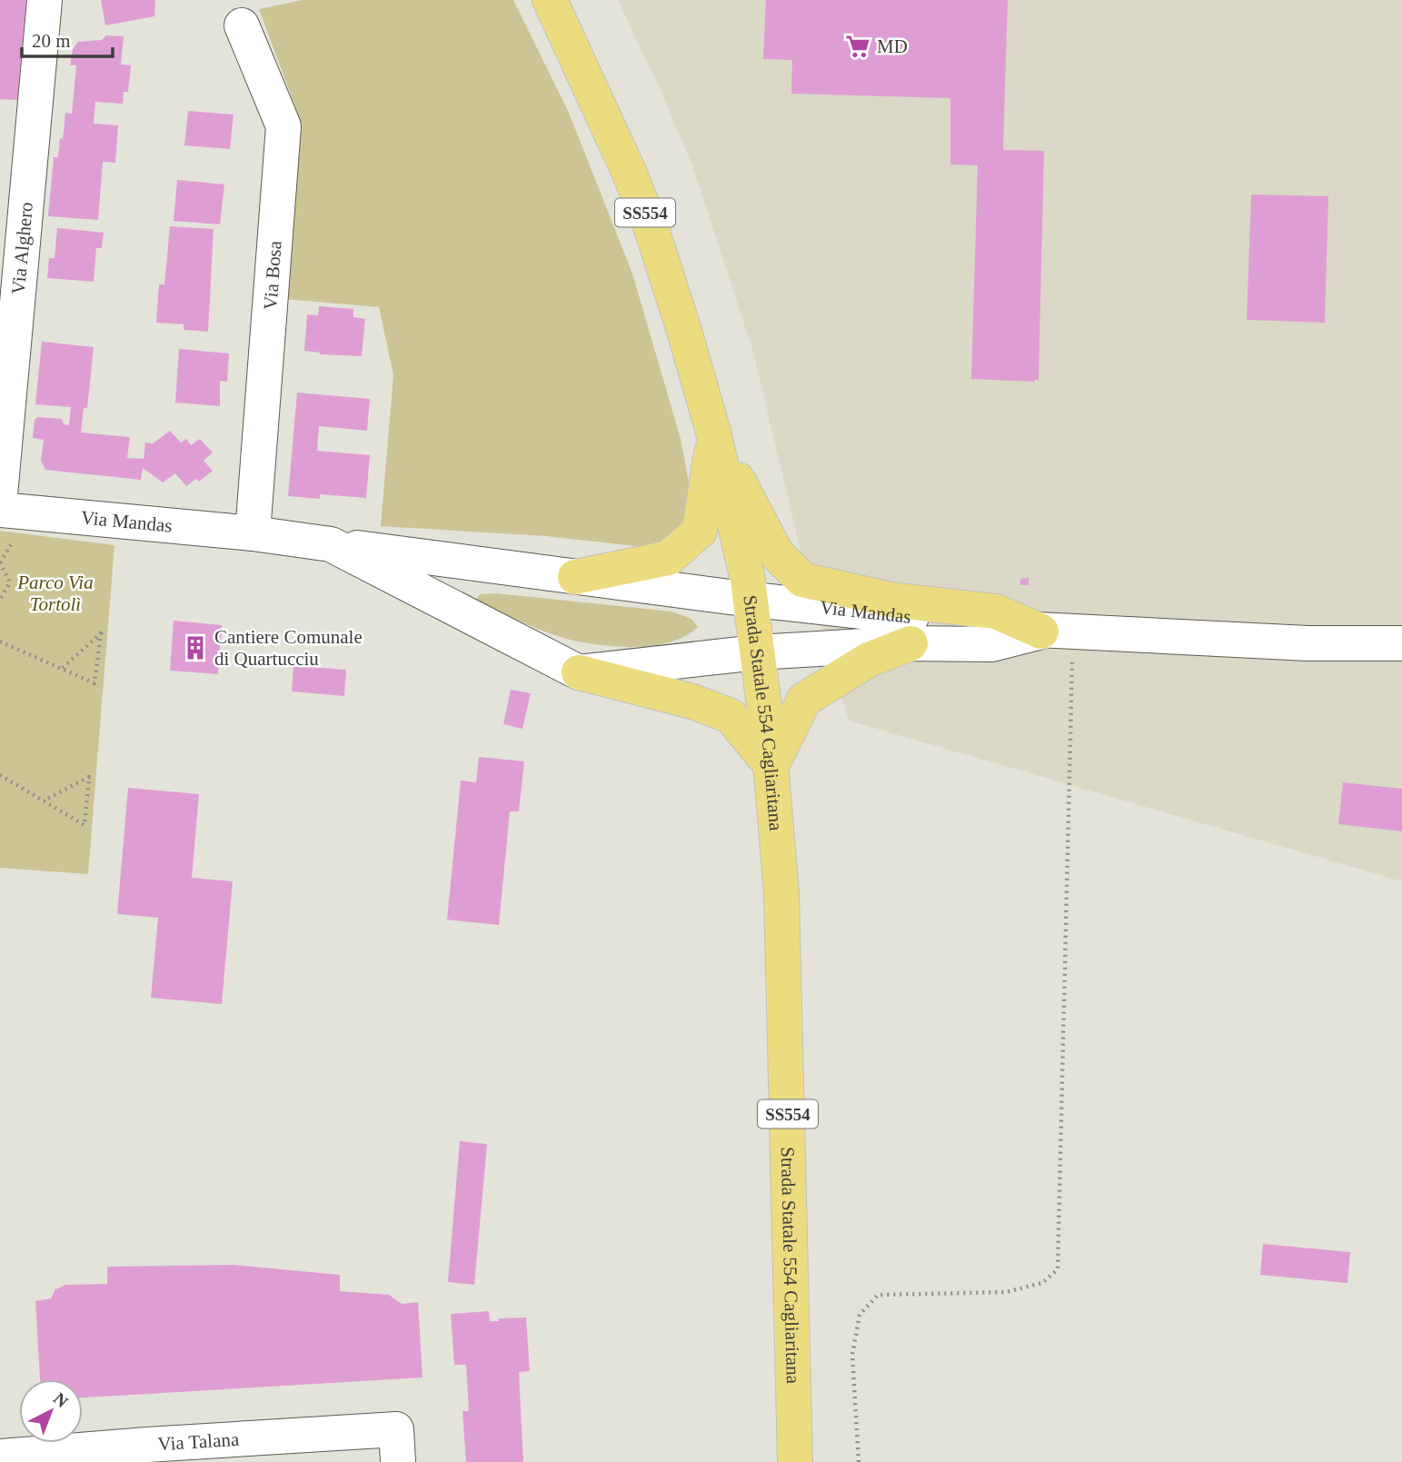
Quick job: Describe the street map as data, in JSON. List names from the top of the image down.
{
  "streets": {
    "main road": ["SS554", "Strada Statale 554 Cagliaritana"],
    "street": [
      "Via Alghero",
      "Via Bosa",
      "Via Mandas",
      "Via Talana"
    ]
  },
  "crossings": [
    ["Via Bosa", "Via Mandas"],
    ["Via Mandas", "Strada Statale 554 Cagliaritana"]
  ],
  "parks": ["Parco Via Tortolì"],
  "places": {
    "supermarket": ["MD"],
    "building": ["Cantiere Comunale di Quartucciu"]
  },
  "scale_bar": "20 m",
  "north": "top right"
}
